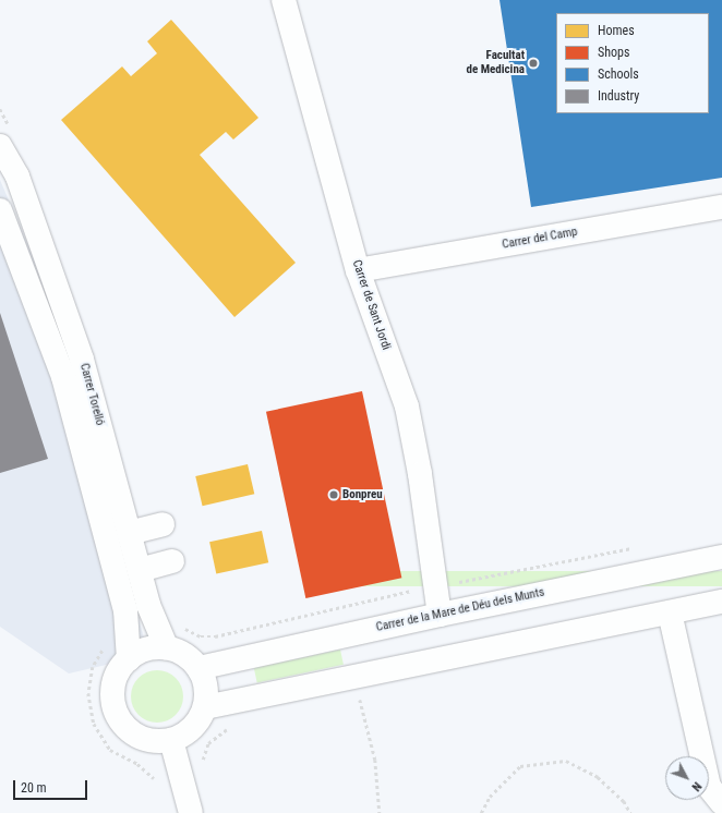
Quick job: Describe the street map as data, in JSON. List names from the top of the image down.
{
  "streets": {
    "street": [
      "Carrer del Camp",
      "Carrer de Sant Jordi",
      "Carrer Torelló",
      "Carrer de la Mare de Déu dels Munts"
    ]
  },
  "crossings": [
    ["Carrer del Camp", "Carrer de Sant Jordi"],
    ["Carrer de Sant Jordi", "Carrer de la Mare de Déu dels Munts"],
    ["Carrer Torelló", "Carrer de la Mare de Déu dels Munts"]
  ],
  "places": ["Facultat de Medicina", "Bonpreu"],
  "legend": [
    "Homes",
    "Shops",
    "Schools",
    "Industry"
  ],
  "scale_bar": "20 m",
  "north": "bottom right"
}
